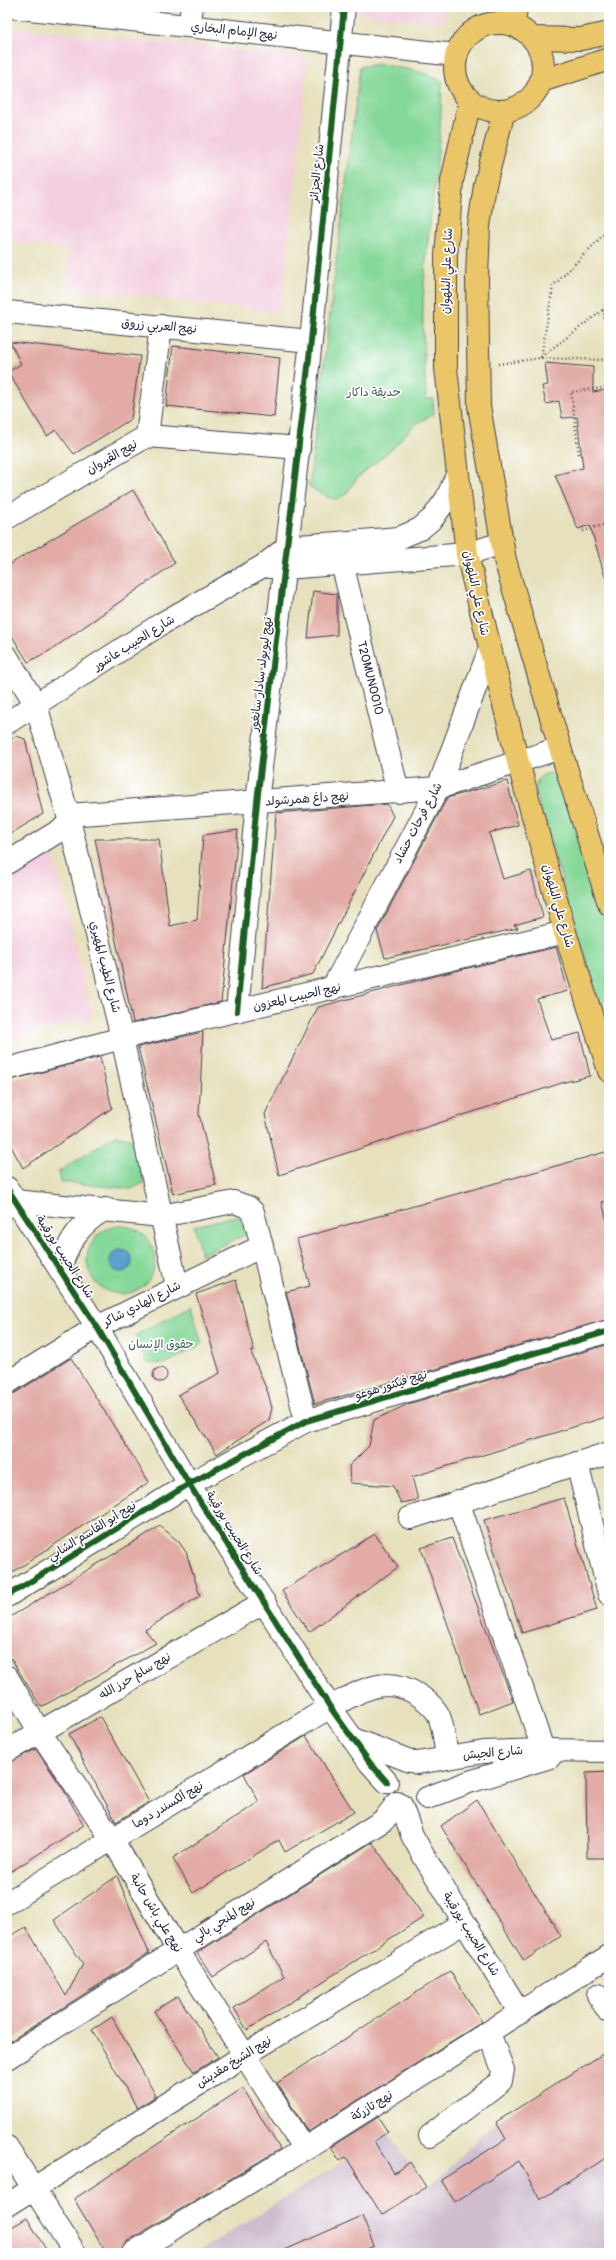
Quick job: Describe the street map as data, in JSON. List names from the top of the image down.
{
  "streets": {
    "main road": ["شارع علي البلهوان"],
    "street": [
      "نهج الإمام البخاري",
      "شارع الجزائر",
      "نهج العربي زروق",
      "نهج القيروان",
      "شارع الحبيب عاشور",
      "نهج ليوبولد سادار سانغور",
      "T20MUN0010",
      "نهج داغ همرشولد",
      "شارع فرحات حشاد",
      "شارع الطيب المهيري",
      "نهج الحبيب المعزون",
      "شارع الحبيب بورقيبة",
      "شارع الهادي شاكر",
      "نهج فيكتور هوغو",
      "نهج أبو القاسم الشابي",
      "نهج سالم حرز الله",
      "شارع الجيش",
      "نهج ألكسندر دوما",
      "نهج علي باش حانبة",
      "نهج المنجي بالي",
      "نهج الشيخ مقديش",
      "نهج تازركة"
    ]
  },
  "crossings": [
    ["نهج الإمام البخاري", "شارع الجزائر"],
    ["نهج الإمام البخاري", "شارع علي البلهوان"],
    ["شارع الجزائر", "نهج العربي زروق"],
    ["شارع الجزائر", "نهج ليوبولد سادار سانغور"],
    ["شارع علي البلهوان", "نهج داغ همرشولد"],
    ["شارع علي البلهوان", "شارع فرحات حشاد"],
    ["شارع علي البلهوان", "نهج الحبيب المعزون"],
    ["نهج العربي زروق", "نهج ليوبولد سادار سانغور"],
    ["نهج القيروان", "نهج ليوبولد سادار سانغور"],
    ["شارع الحبيب عاشور", "نهج ليوبولد سادار سانغور"],
    ["شارع الحبيب عاشور", "شارع الطيب المهيري"],
    ["نهج ليوبولد سادار سانغور", "نهج داغ همرشولد"],
    ["نهج ليوبولد سادار سانغور", "نهج الحبيب المعزون"],
    ["T20MUN0010", "نهج داغ همرشولد"],
    ["نهج داغ همرشولد", "شارع فرحات حشاد"],
    ["نهج داغ همرشولد", "شارع الطيب المهيري"],
    ["شارع فرحات حشاد", "نهج الحبيب المعزون"],
    ["شارع الطيب المهيري", "نهج الحبيب المعزون"],
    ["شارع الطيب المهيري", "شارع الحبيب بورقيبة"],
    ["شارع الطيب المهيري", "شارع الهادي شاكر"],
    ["شارع الحبيب بورقيبة", "شارع الهادي شاكر"],
    ["شارع الحبيب بورقيبة", "نهج فيكتور هوغو"],
    ["شارع الحبيب بورقيبة", "نهج أبو القاسم الشابي"],
    ["شارع الحبيب بورقيبة", "نهج سالم حرز الله"],
    ["شارع الحبيب بورقيبة", "شارع الجيش"],
    ["شارع الحبيب بورقيبة", "نهج ألكسندر دوما"],
    ["شارع الحبيب بورقيبة", "نهج المنجي بالي"],
    ["شارع الحبيب بورقيبة", "نهج الشيخ مقديش"],
    ["شارع الحبيب بورقيبة", "نهج تازركة"],
    ["نهج فيكتور هوغو", "نهج أبو القاسم الشابي"],
    ["نهج سالم حرز الله", "نهج علي باش حانبة"],
    ["شارع الجيش", "نهج ألكسندر دوما"],
    ["شارع الجيش", "نهج المنجي بالي"],
    ["نهج ألكسندر دوما", "نهج علي باش حانبة"],
    ["نهج علي باش حانبة", "نهج المنجي بالي"],
    ["نهج علي باش حانبة", "نهج الشيخ مقديش"],
    ["نهج علي باش حانبة", "نهج تازركة"]
  ],
  "parks": ["حديقة داكار", "حقوق الإنسان"]
}
